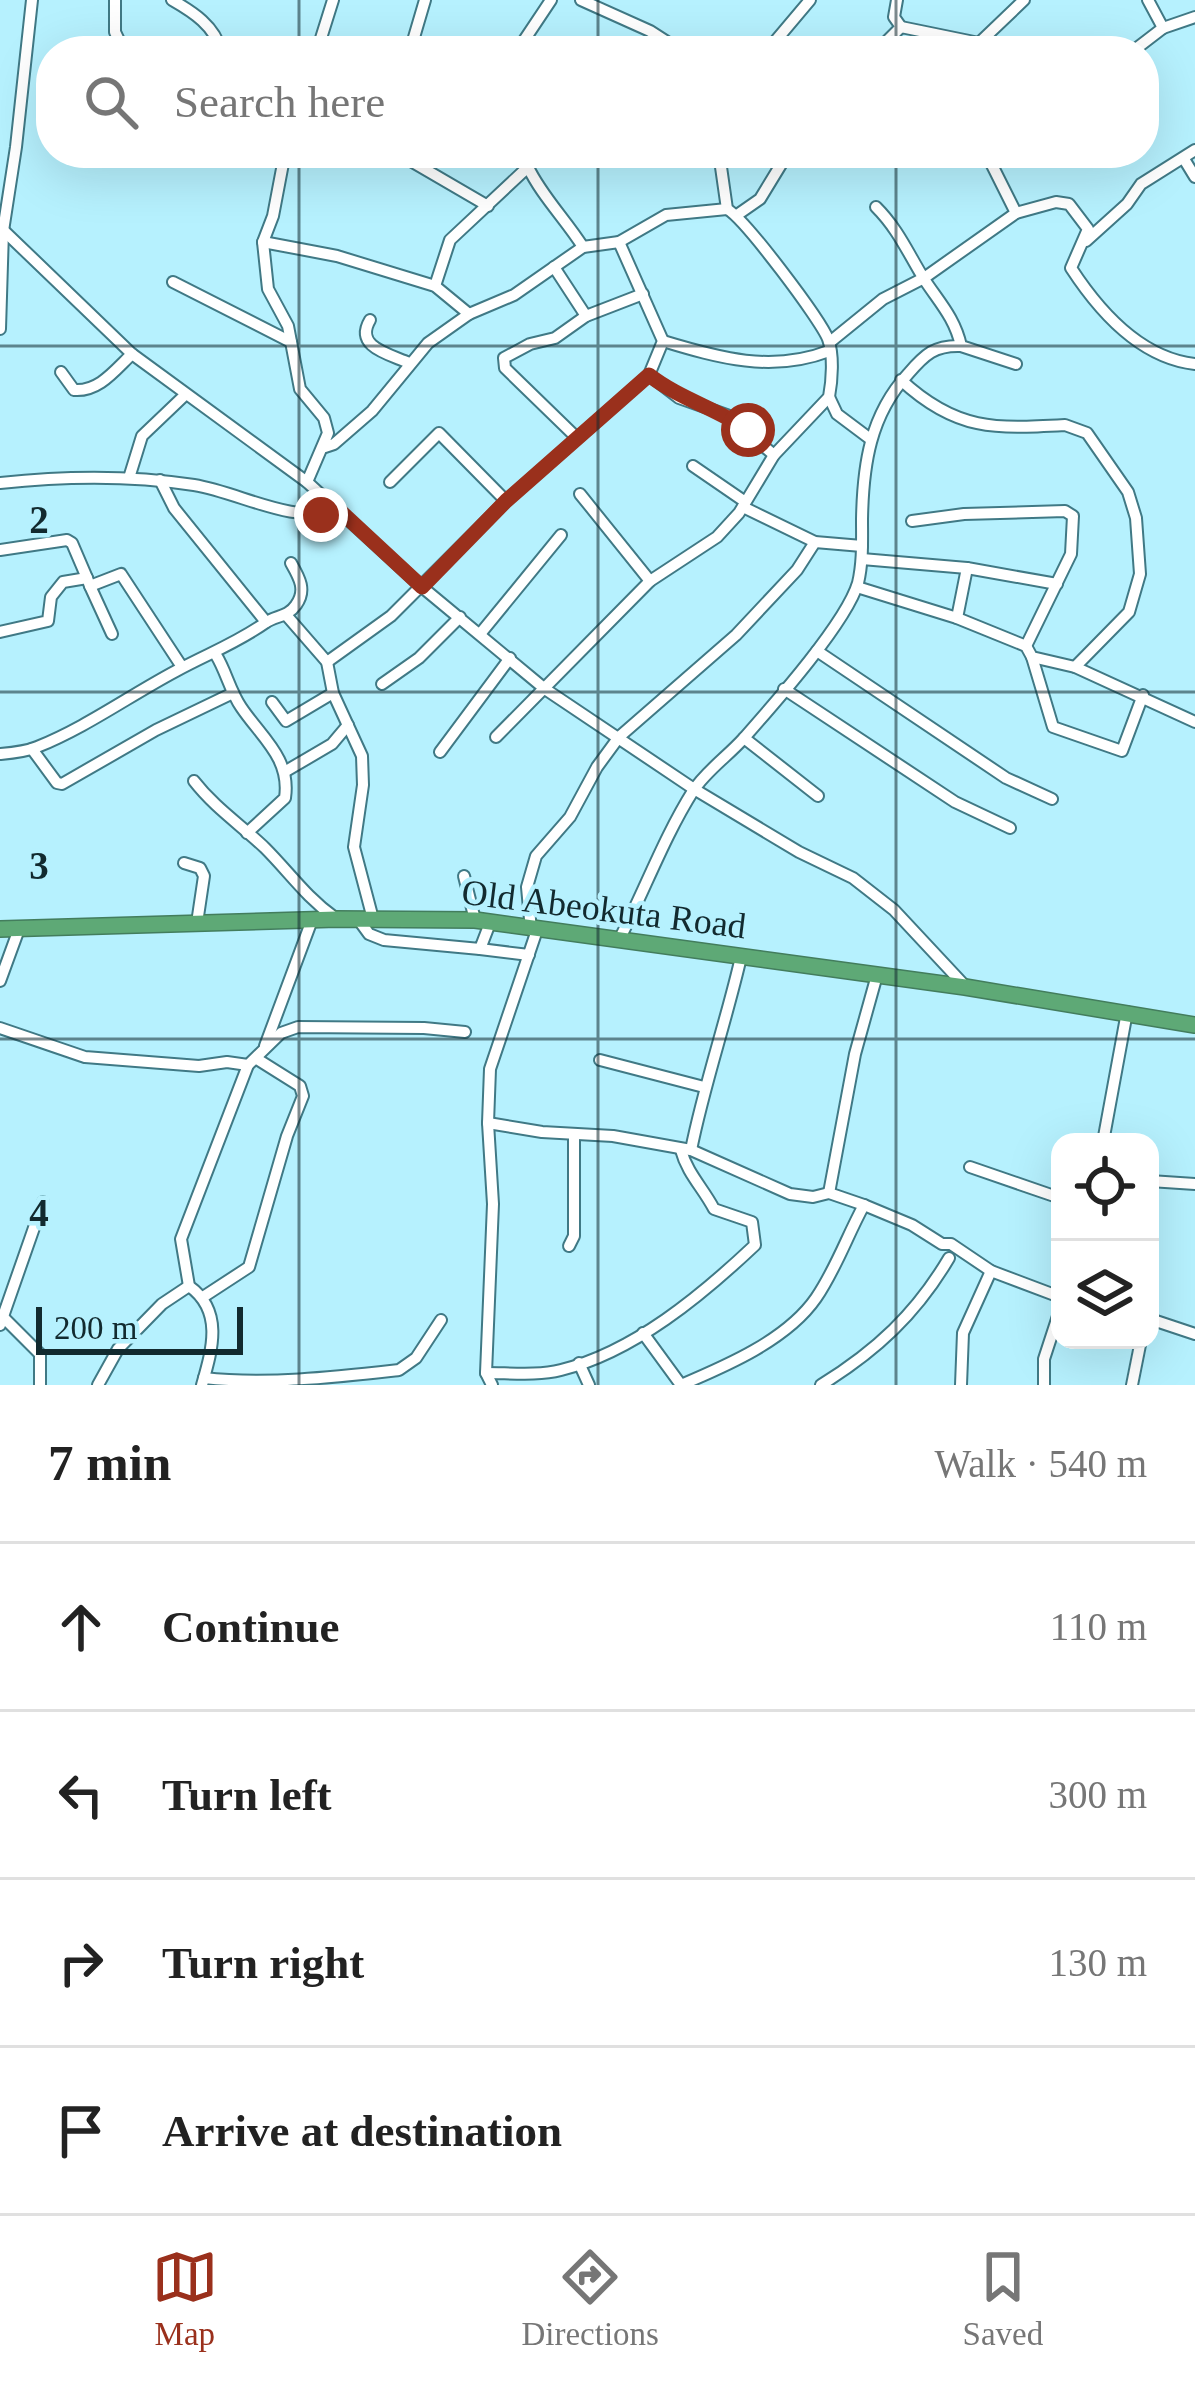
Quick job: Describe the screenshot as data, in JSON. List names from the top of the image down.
{
  "streets": {
    "highway": ["Old Abeokuta Road"]
  },
  "scale_bar": "200 m",
  "page": {
    "search": "Search here",
    "scale": "200 m",
    "heading": ["7 min", "Walk · 540 m"],
    "list": [
      ["Continue", "110 m"],
      ["Turn left", "300 m"],
      ["Turn right", "130 m"],
      "Arrive at destination"
    ],
    "nav": ["Map", "Directions", "Saved"]
  },
  "grid": {
    "rows": ["2", "3", "4"]
  }
}
